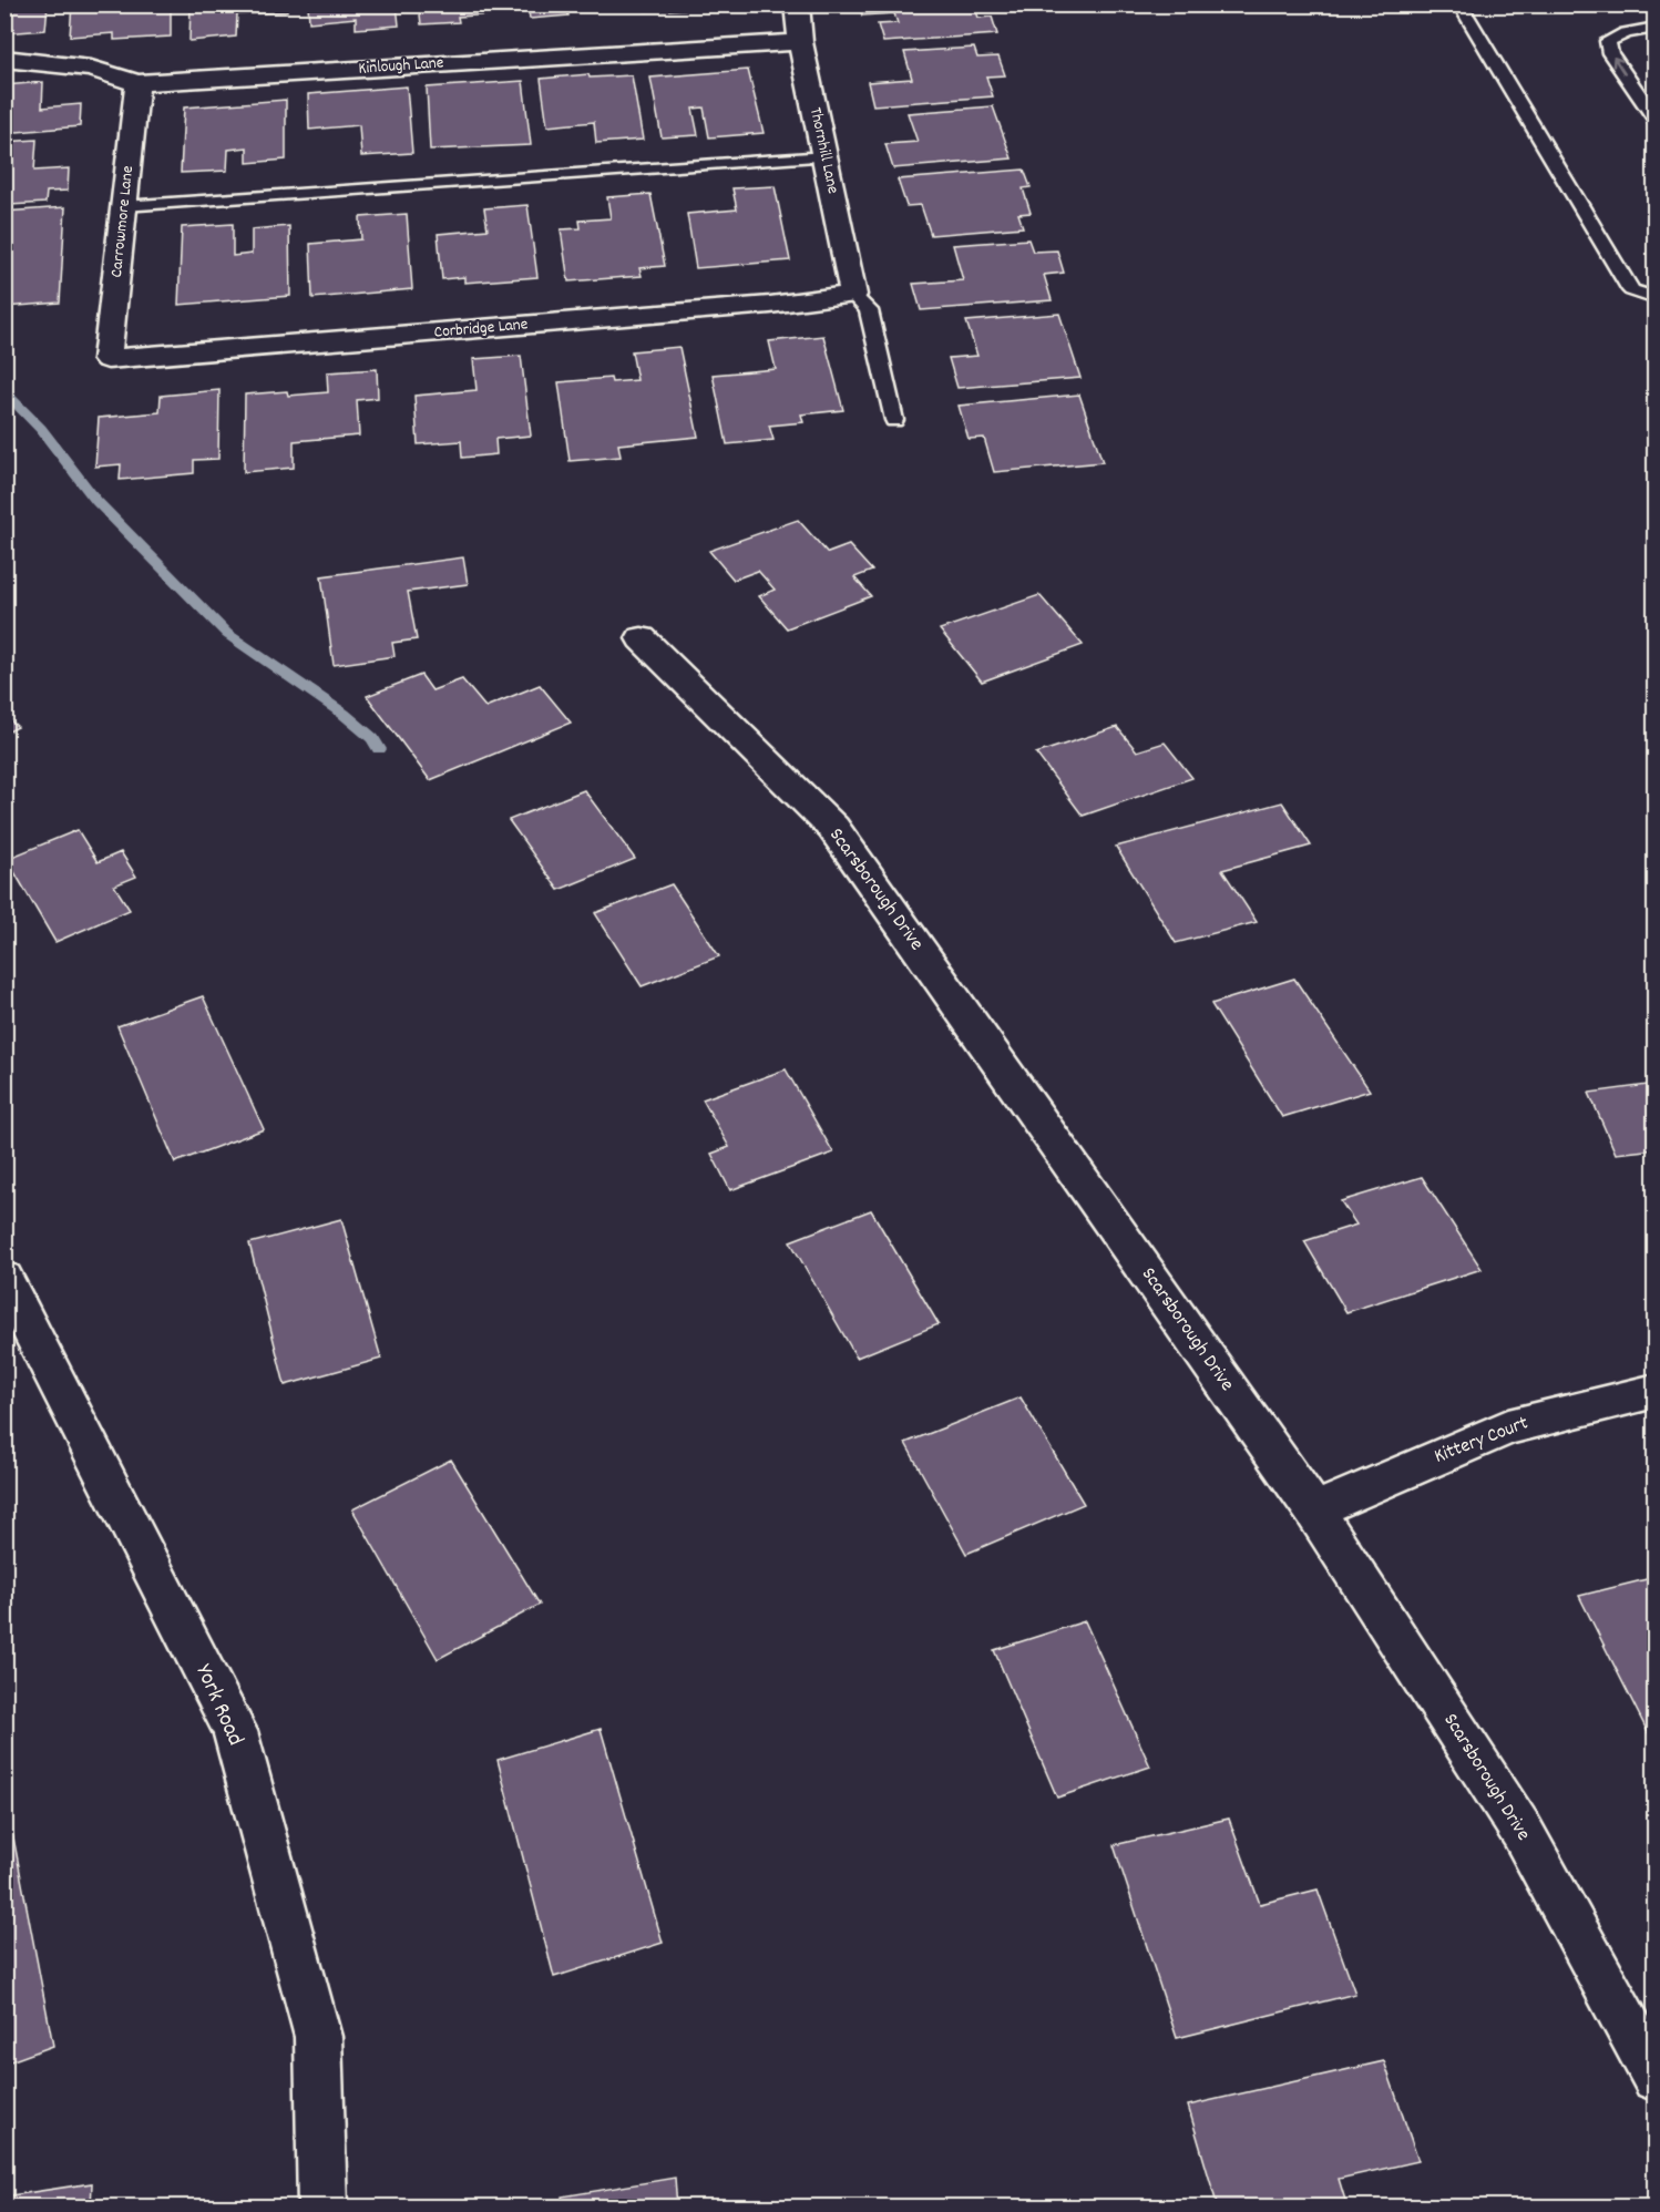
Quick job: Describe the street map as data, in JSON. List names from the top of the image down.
{
  "streets": {
    "street": [
      "Kinlough Lane",
      "Thornhill Lane",
      "Carrowmore Lane",
      "Corbridge Lane",
      "Scarsborough Drive",
      "Kittery Court",
      "York Road"
    ]
  },
  "crossings": [
    ["Kinlough Lane", "Thornhill Lane"],
    ["Kinlough Lane", "Carrowmore Lane"],
    ["Thornhill Lane", "Corbridge Lane"],
    ["Carrowmore Lane", "Corbridge Lane"],
    ["Scarsborough Drive", "Kittery Court"]
  ]
}
